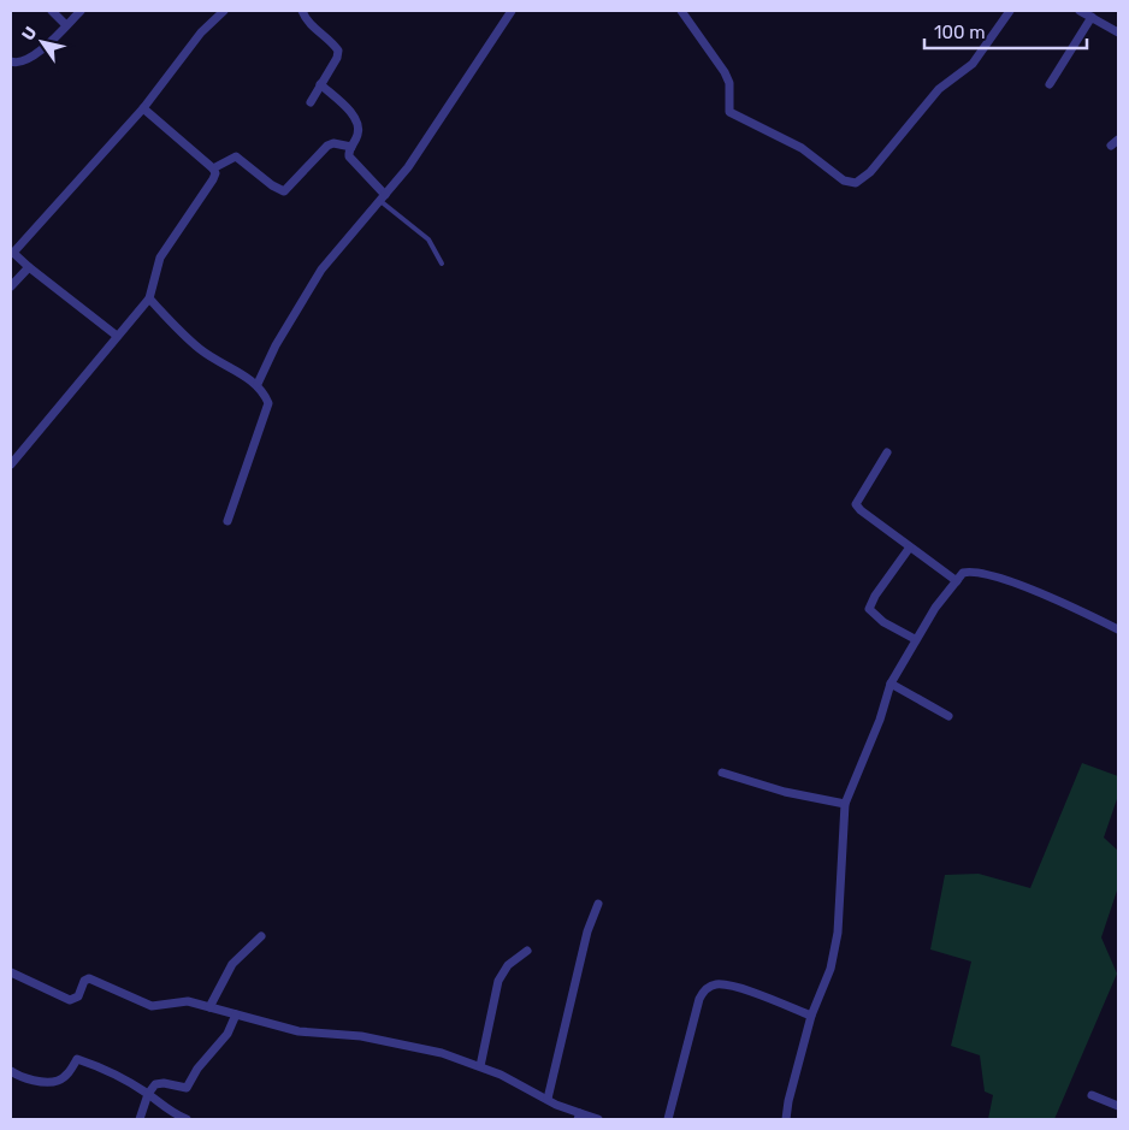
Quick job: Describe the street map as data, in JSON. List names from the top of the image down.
{
  "scale_bar": "100 m",
  "north": "top left"
}
